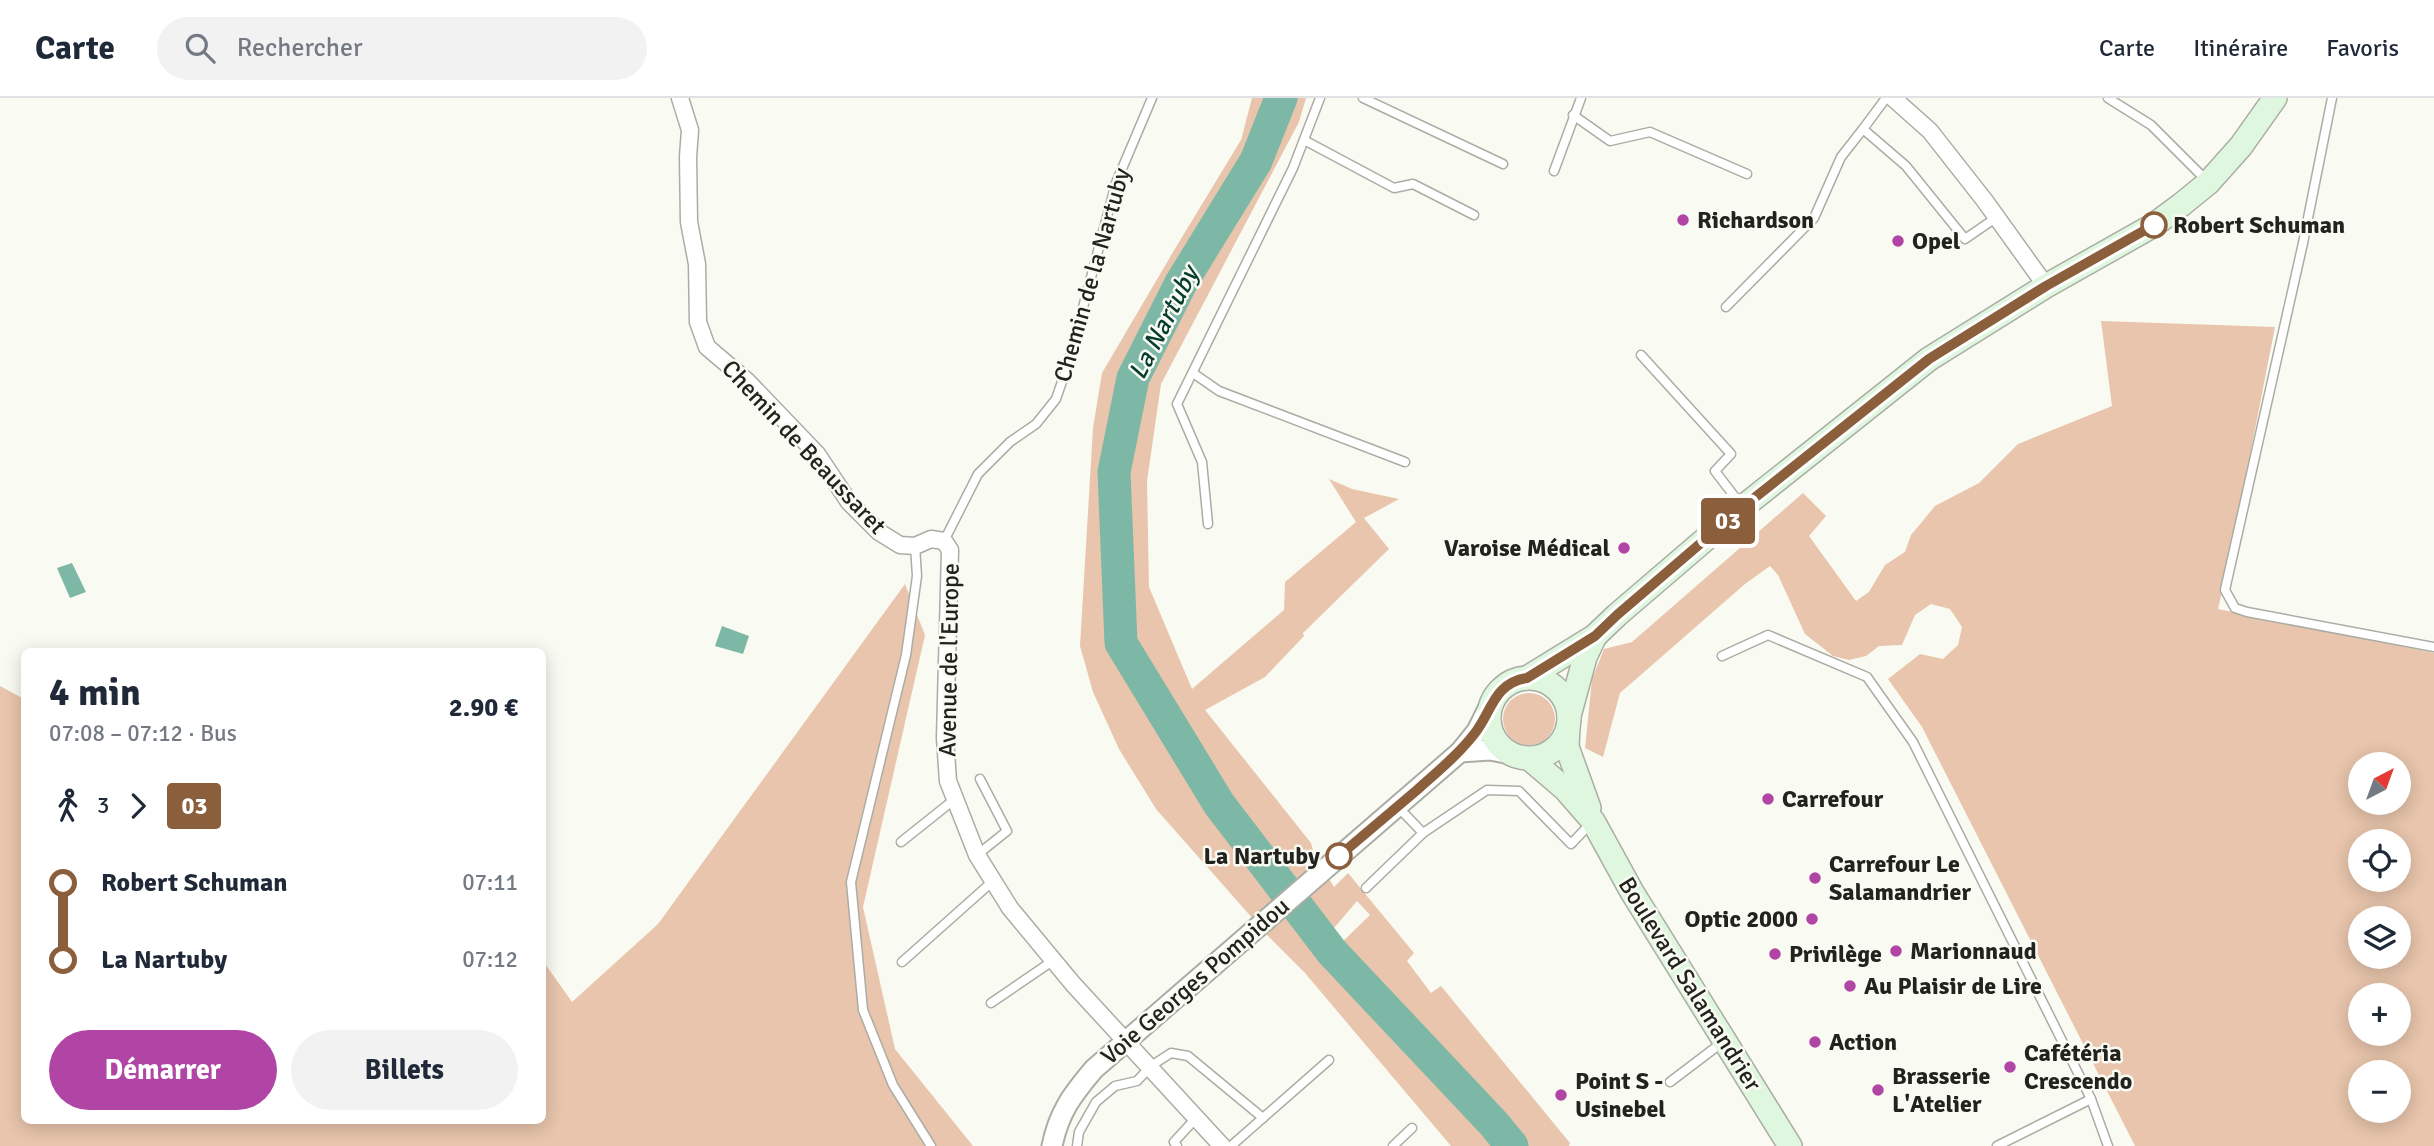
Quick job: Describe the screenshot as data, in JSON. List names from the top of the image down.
{
  "streets": {
    "main road": ["Boulevard Salamandrier"],
    "street": ["Chemin de Beaussaret", "Avenue de l'Europe", "Voie Georges Pompidou"],
    "lane": ["Chemin de la Nartuby"]
  },
  "crossings": [
    ["Chemin de la Nartuby", "Chemin de Beaussaret"],
    ["Chemin de la Nartuby", "Avenue de l'Europe"],
    ["Chemin de Beaussaret", "Avenue de l'Europe"],
    ["Avenue de l'Europe", "Voie Georges Pompidou"],
    ["Voie Georges Pompidou", "Boulevard Salamandrier"]
  ],
  "water": ["La Nartuby"],
  "places": [
    "Richardson",
    "Robert Schuman",
    "Opel",
    "Varoise Médical",
    "Carrefour",
    "La Nartuby",
    "Carrefour Le Salamandrier",
    "Optic 2000",
    "Marionnaud",
    "Privilège",
    "Au Plaisir de Lire",
    "Action",
    "Cafétéria Crescendo",
    "Brasserie L'Atelier",
    "Point S - Usinebel"
  ],
  "lines": ["bus line 03"],
  "north": "top right",
  "page": {
    "header": "Carte",
    "search": "Rechercher",
    "nav": ["Carte", "Itinéraire", "Favoris"],
    "on_map": "03",
    "heading": ["4 min", "07:08 – 07:12 · Bus", "2.90 €"],
    "map_buttons": ["+", "−"],
    "legs": ["3", "03"],
    "list": [
      {
        "name": "Robert Schuman",
        "value": "07:11"
      },
      {
        "name": "La Nartuby",
        "value": "07:12"
      }
    ],
    "buttons": ["Démarrer", "Billets"]
  }
}
